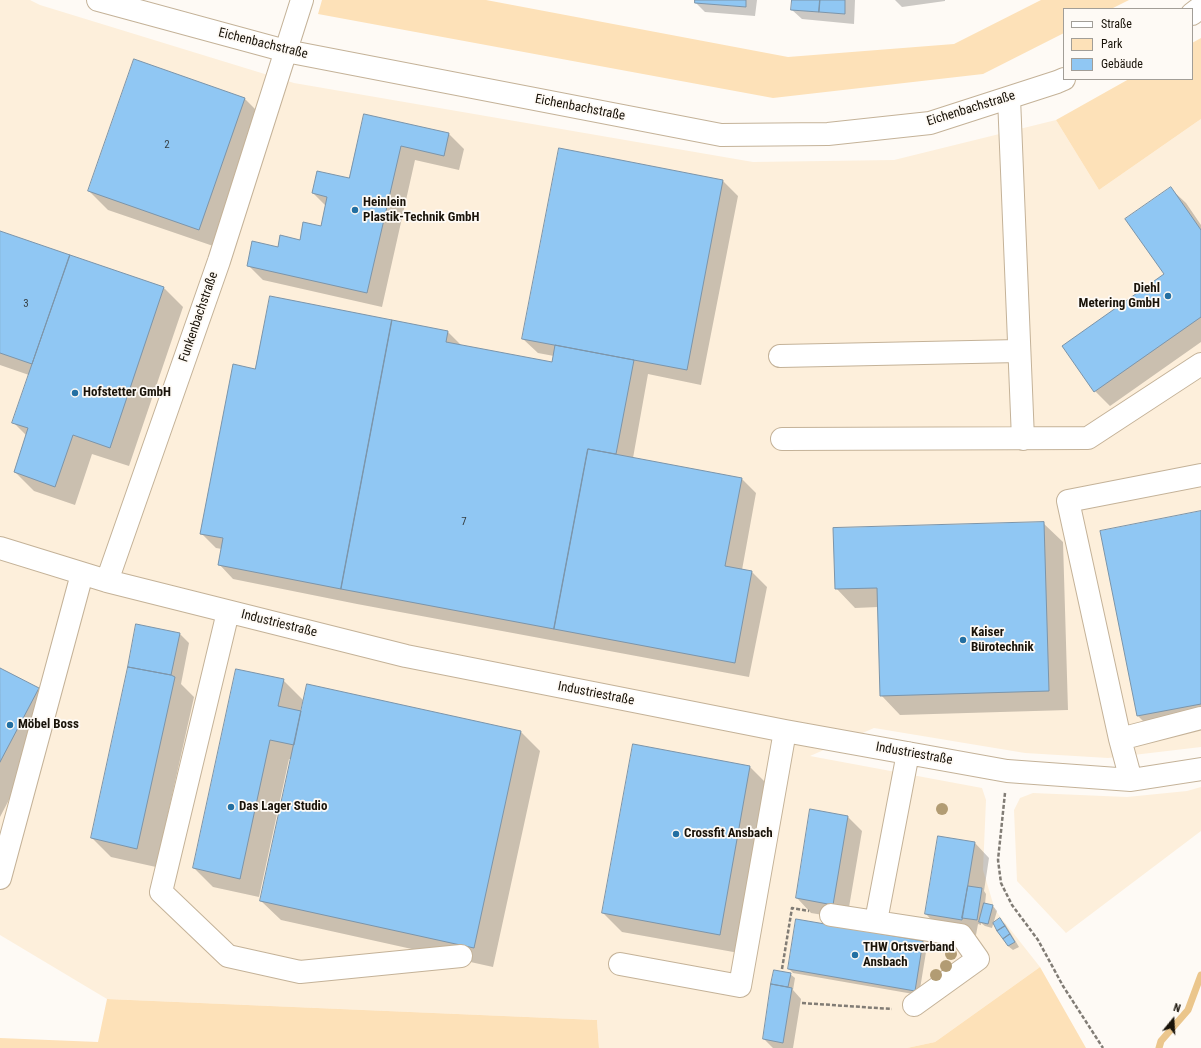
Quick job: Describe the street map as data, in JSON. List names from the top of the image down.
{
  "streets": {
    "street": ["Eichenbachstraße", "Funkenbachstraße", "Industriestraße"]
  },
  "crossings": [
    ["Eichenbachstraße", "Funkenbachstraße"],
    ["Funkenbachstraße", "Industriestraße"]
  ],
  "places": [
    "Heinlein Plastik-Technik GmbH",
    "Diehl Metering GmbH",
    "Hofstetter GmbH",
    "Kaiser Bürotechnik",
    "Möbel Boss",
    "Das Lager Studio",
    "Crossfit Ansbach",
    "THW Ortsverband Ansbach"
  ],
  "house_numbers": ["2", "3", "7"],
  "legend": ["Straße", "Park", "Gebäude"],
  "north": "top"
}
